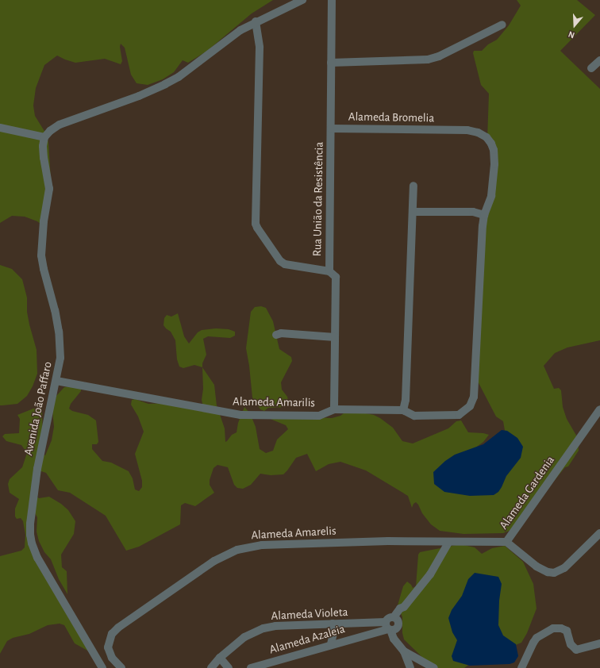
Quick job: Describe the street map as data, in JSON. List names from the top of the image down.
{
  "streets": {
    "street": [
      "Alameda Bromelia",
      "Rua União da Resistência",
      "Alameda Amarilis",
      "Avenida João Paffaro",
      "Alameda Gardenia",
      "Alameda Amarelis",
      "Alameda Violeta",
      "Alameda Azaleia"
    ]
  },
  "crossings": [
    ["Alameda Bromelia", "Rua União da Resistência"],
    ["Alameda Bromelia", "Alameda Amarilis"],
    ["Alameda Amarilis", "Avenida João Paffaro"],
    ["Alameda Gardenia", "Alameda Amarelis"],
    ["Alameda Violeta", "Alameda Azaleia"]
  ],
  "north": "bottom"
}
